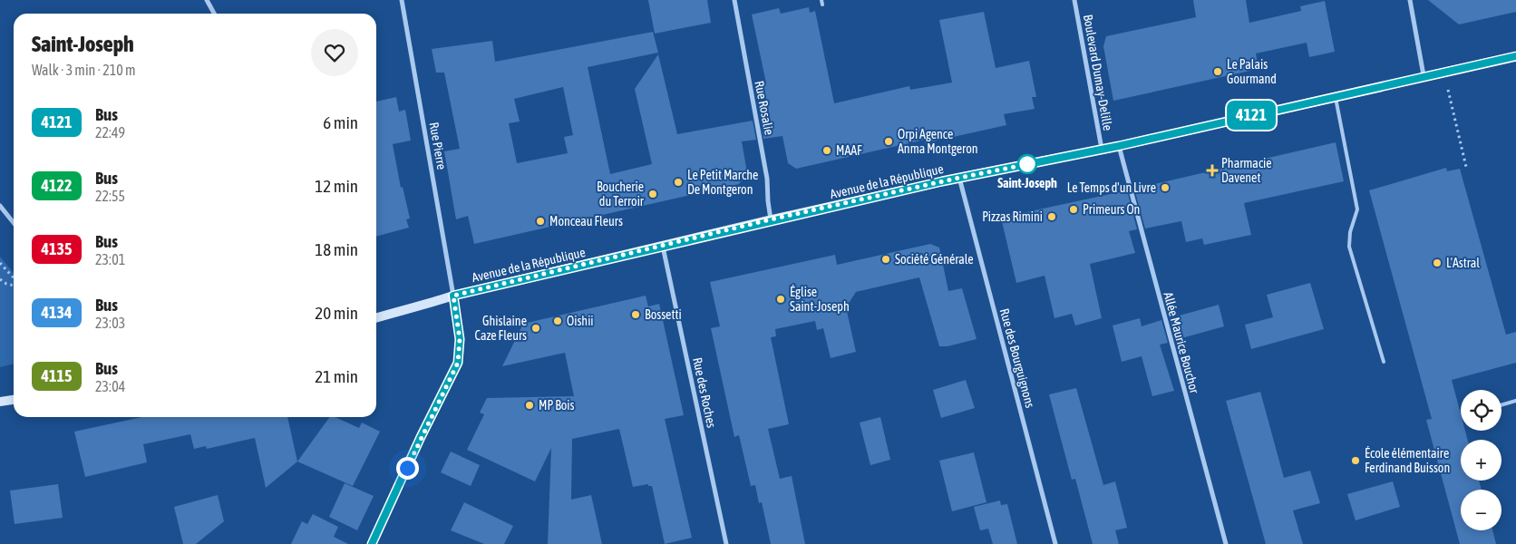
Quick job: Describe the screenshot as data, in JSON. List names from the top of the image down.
{
  "streets": {
    "main road": ["Avenue de la République"],
    "street": [
      "Boulevard Dumay-Delille",
      "Rue Rosalie",
      "Rue Pierre",
      "Allée Maurice Bouchor",
      "Rue des Bourguignons",
      "Rue des Roches"
    ]
  },
  "crossings": [
    ["Boulevard Dumay-Delille", "Avenue de la République"],
    ["Rue Rosalie", "Avenue de la République"],
    ["Rue Pierre", "Avenue de la République"],
    ["Avenue de la République", "Allée Maurice Bouchor"],
    ["Avenue de la République", "Rue des Bourguignons"],
    ["Avenue de la République", "Rue des Roches"]
  ],
  "places": {
    "other": [
      "Le Palais Gourmand",
      "Orpi Agence Anma Montgeron",
      "MAAF",
      "Saint-Joseph",
      "Le Petit Marche De Montgeron",
      "Le Temps d'un Livre",
      "Boucherie du Terroir",
      "Primeurs On",
      "Pizzas Rimini",
      "Monceau Fleurs",
      "Société Générale",
      "L'Astral",
      "Église Saint-Joseph",
      "Bossetti",
      "Oishii",
      "Ghislaine Caze Fleurs",
      "MP Bois",
      "École élémentaire Ferdinand Buisson"
    ],
    "health": ["Pharmacie Davenet"]
  },
  "lines": ["bus line 4121"],
  "page": {
    "on_map": "4121",
    "heading": ["Saint-Joseph", "Walk · 3 min · 210 m"],
    "list": [
      {
        "mark": "4121",
        "name": "Bus",
        "note": "22:49",
        "value": "6 min"
      },
      {
        "mark": "4122",
        "name": "Bus",
        "note": "22:55",
        "value": "12 min"
      },
      {
        "mark": "4135",
        "name": "Bus",
        "note": "23:01",
        "value": "18 min"
      },
      {
        "mark": "4134",
        "name": "Bus",
        "note": "23:03",
        "value": "20 min"
      },
      {
        "mark": "4115",
        "name": "Bus",
        "note": "23:04",
        "value": "21 min"
      }
    ],
    "map_buttons": ["+", "−"]
  }
}
